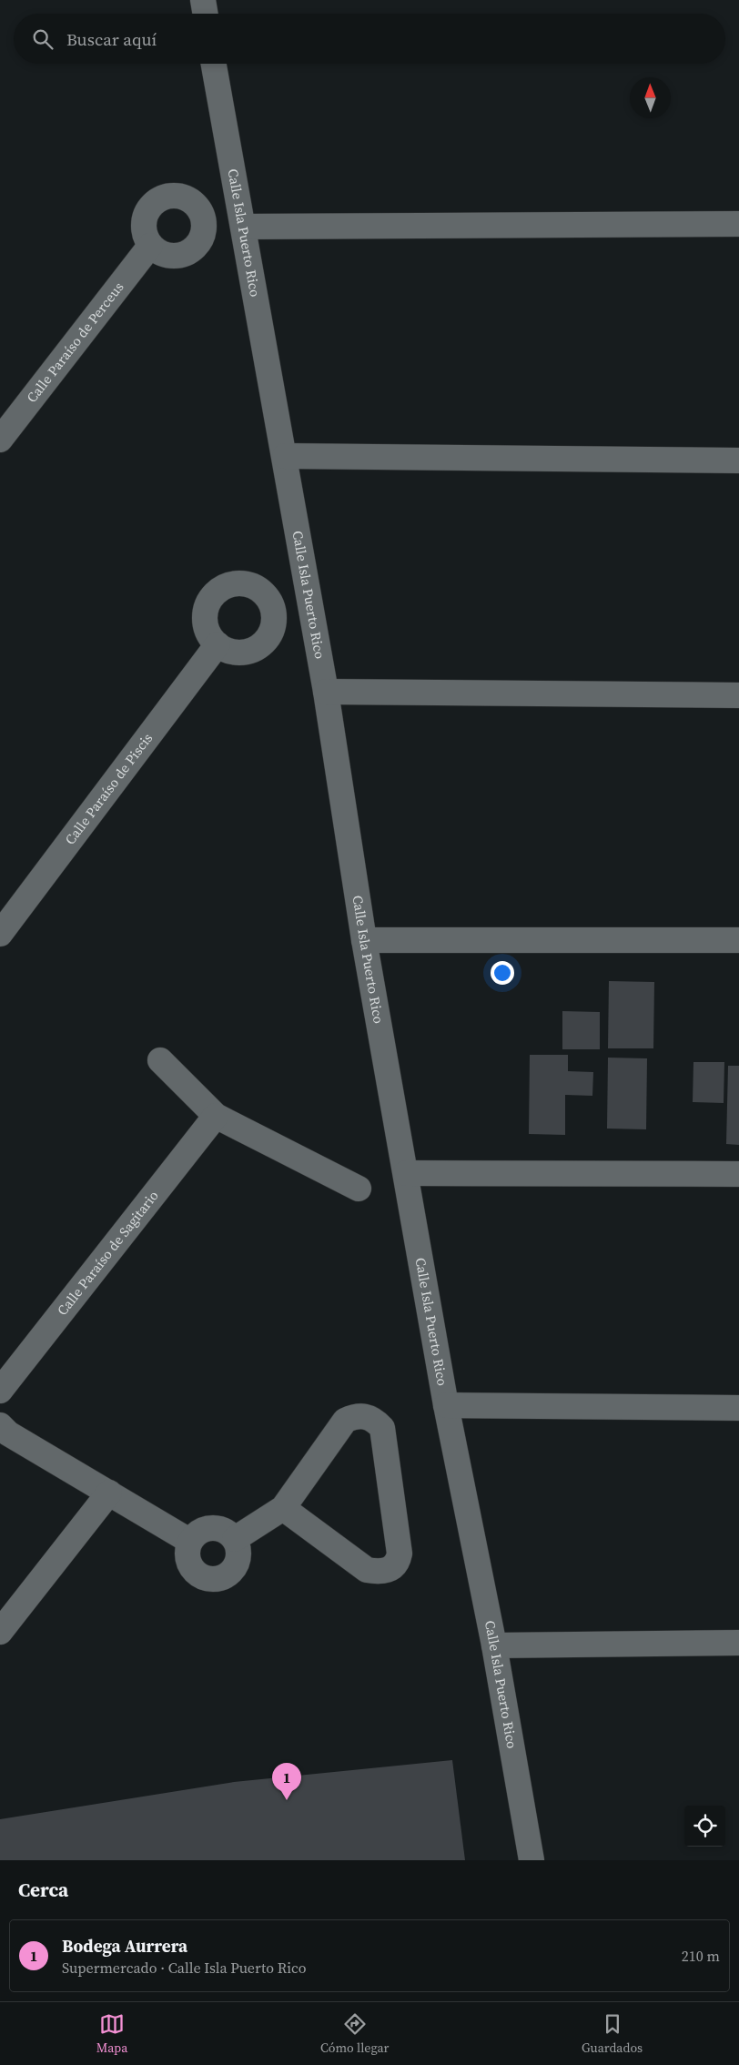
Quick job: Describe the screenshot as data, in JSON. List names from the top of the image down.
{
  "streets": {
    "street": [
      "Calle Isla Puerto Rico",
      "Calle Paraíso de Perceus",
      "Calle Paraíso de Piscis",
      "Calle Paraíso de Sagitario"
    ]
  },
  "north": "top",
  "page": {
    "search": "Buscar aquí",
    "pins": "1",
    "heading": "Cerca",
    "list": [
      {
        "mark": "1",
        "name": "Bodega Aurrera",
        "note": "Supermercado · Calle Isla Puerto Rico",
        "value": "210 m"
      }
    ],
    "nav": ["Mapa", "Cómo llegar", "Guardados"]
  }
}
